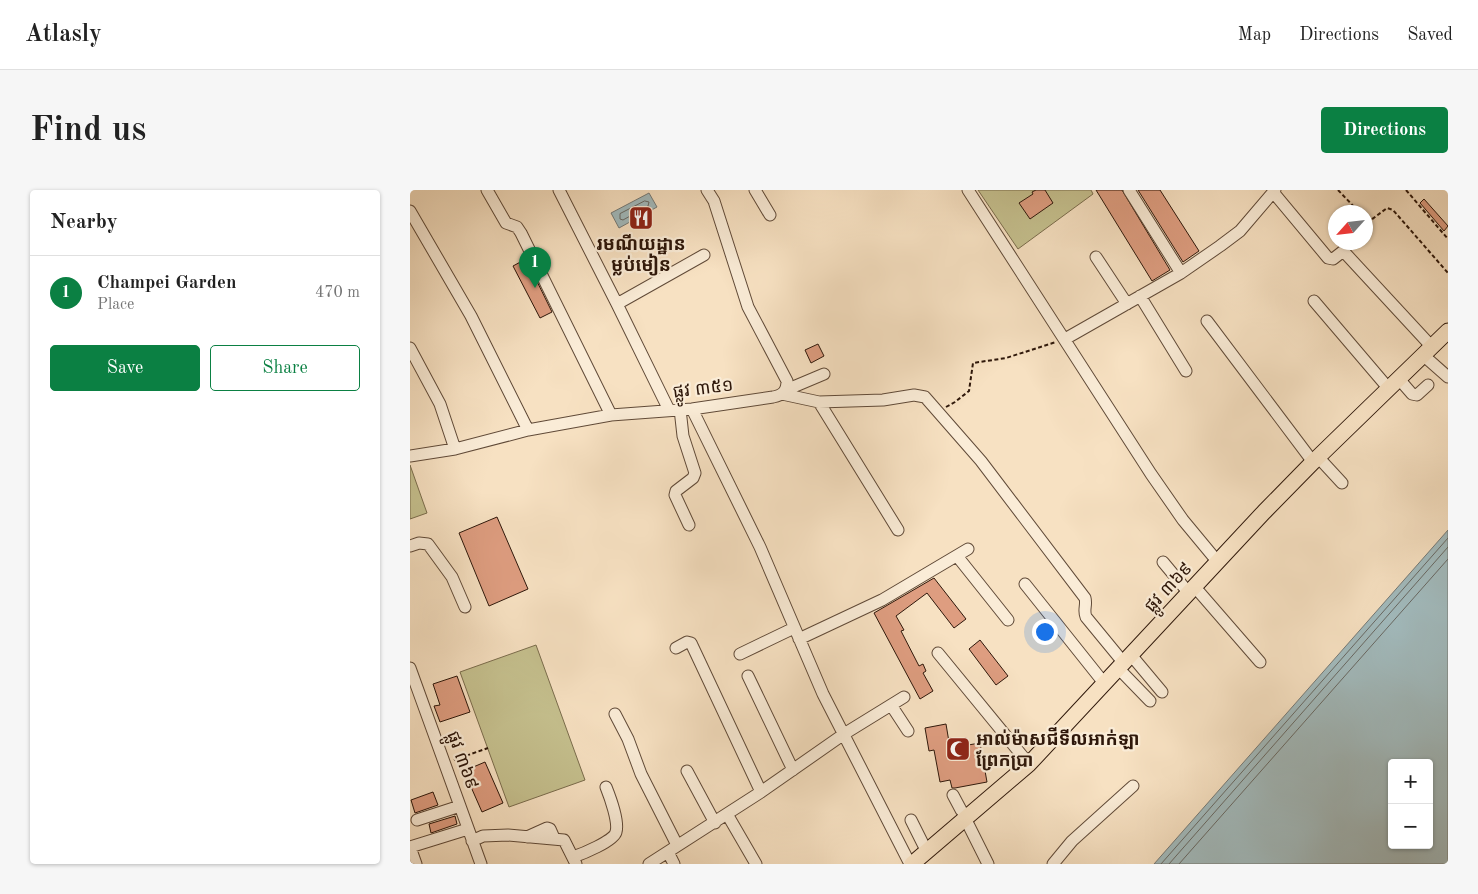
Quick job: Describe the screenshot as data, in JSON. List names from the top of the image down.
{
  "streets": {
    "main road": ["ផ្លូវ ៣៦៩"],
    "street": ["ផ្លូវ ៣៥១"]
  },
  "places": {
    "restaurant": ["រមណីយដ្ឋាន ម្លប់មៀន"],
    "mosque": ["អាល់ម៉ាសជីទីលអាក់ឡា ព្រែកប្រា"]
  },
  "north": "bottom left",
  "page": {
    "header": "Atlasly",
    "nav": ["Map", "Directions", "Saved"],
    "buttons": [
      "Directions",
      ["Save", "Share"]
    ],
    "title": "Find us",
    "heading": "Nearby",
    "pins": "1",
    "list": [
      {
        "mark": "1",
        "name": "Champei Garden",
        "note": "Place",
        "value": "470 m"
      }
    ],
    "map_buttons": ["+", "−"]
  }
}
